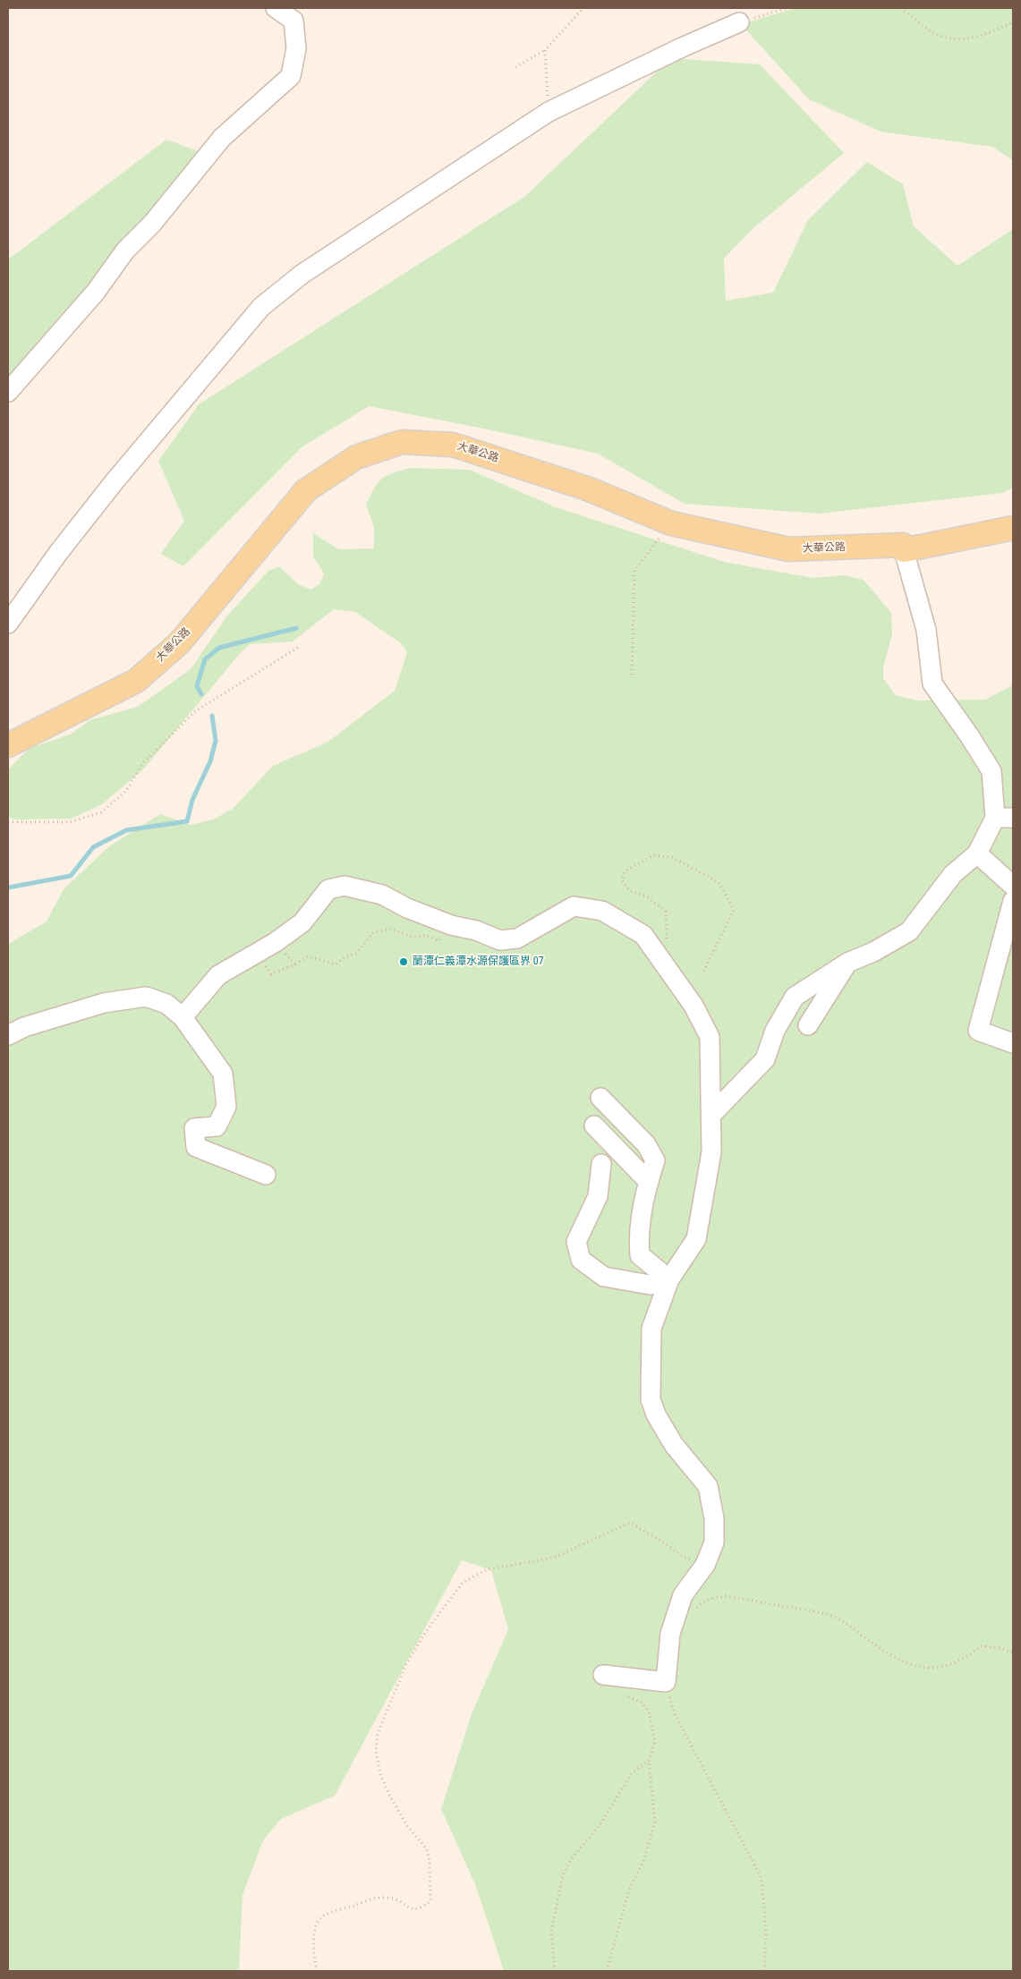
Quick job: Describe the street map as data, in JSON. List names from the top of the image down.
{
  "streets": {
    "main road": ["大華公路"]
  },
  "places": ["蘭潭仁義潭水源保護區界 07"]
}
